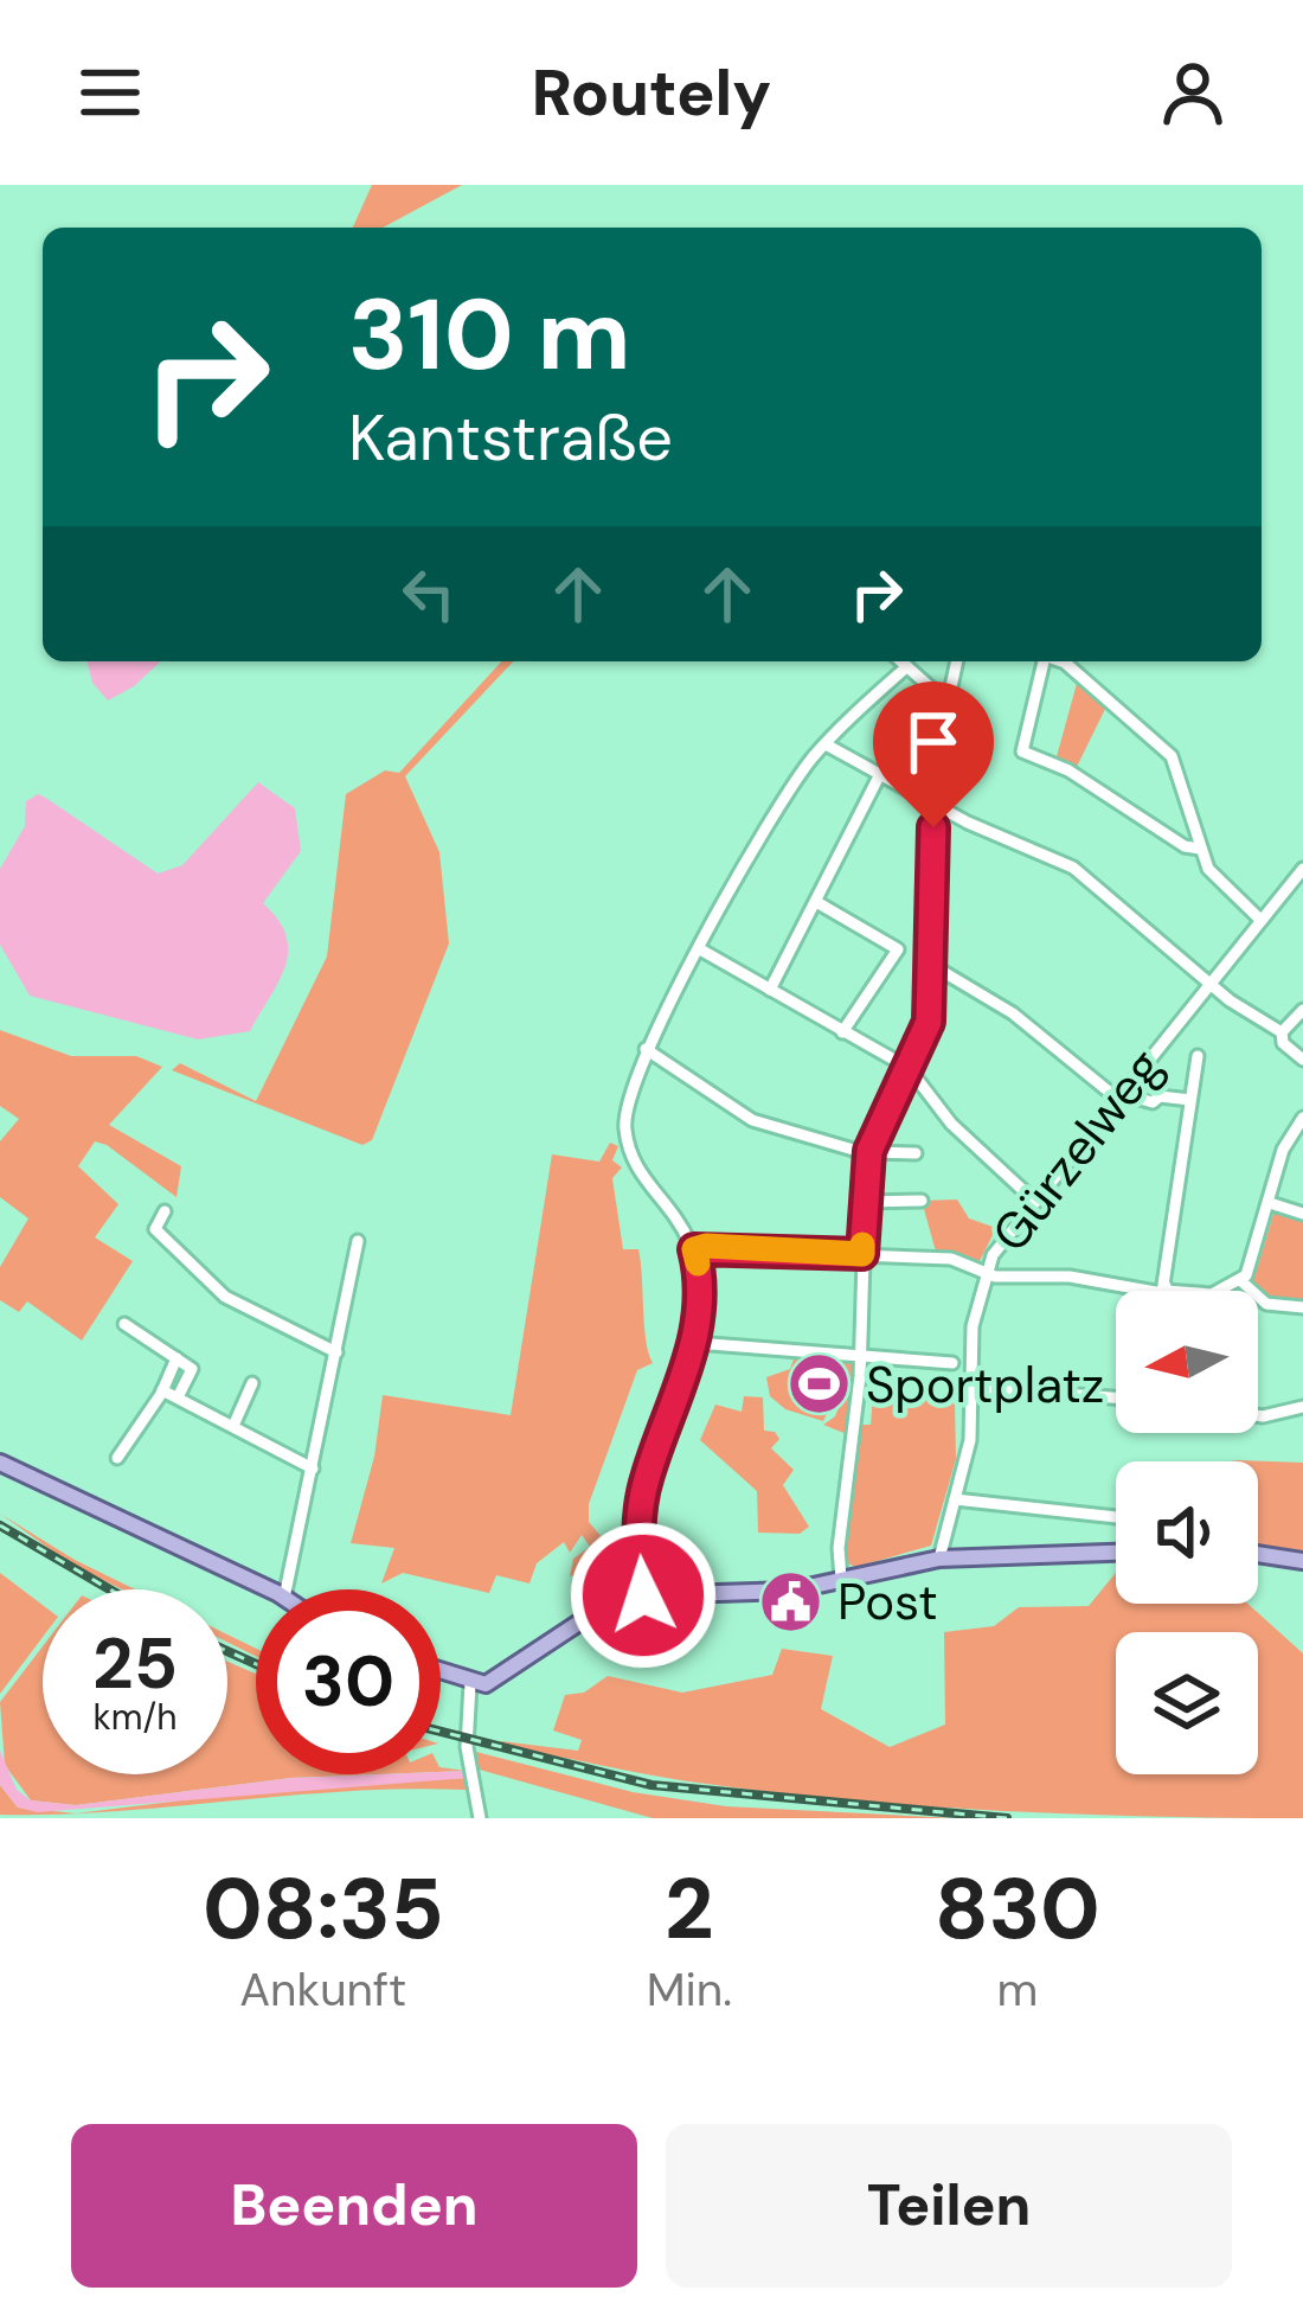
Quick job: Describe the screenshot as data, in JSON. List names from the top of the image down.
{
  "streets": {
    "street": ["Gürzelweg"]
  },
  "places": {
    "sports": ["Sportplatz"],
    "public building": ["Post"]
  },
  "north": "left",
  "page": {
    "header": "Routely",
    "turn": ["310 m", "Kantstraße"],
    "speed": "25 km/h",
    "limit": "30",
    "eta": [
      "08:35",
      "Ankunft",
      "2",
      "Min.",
      "830",
      "m"
    ],
    "buttons": ["Beenden", "Teilen"]
  }
}
